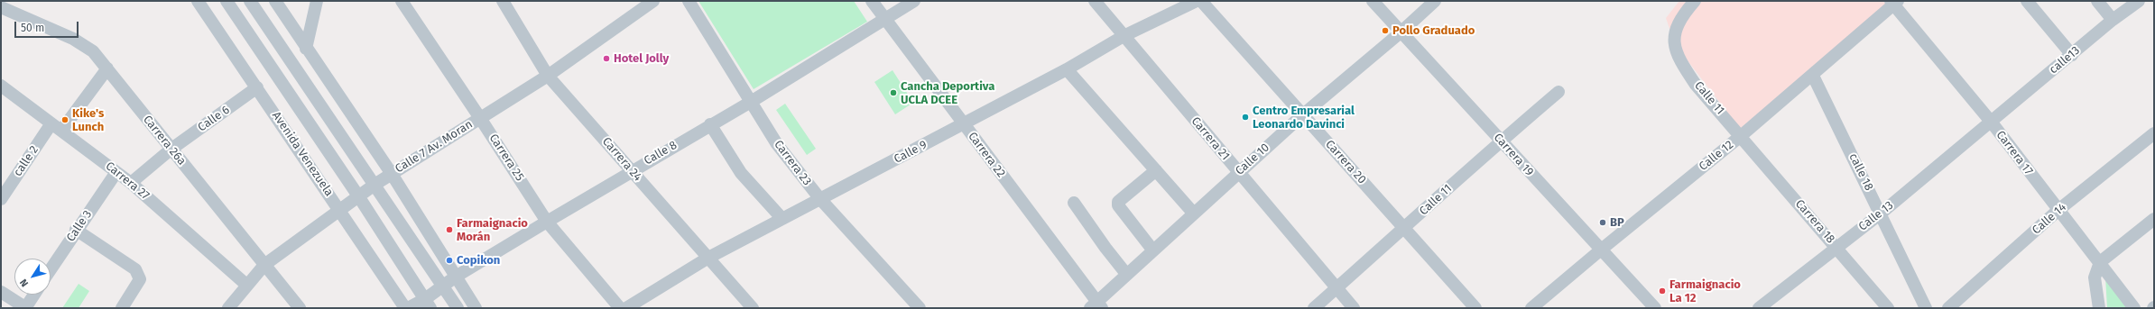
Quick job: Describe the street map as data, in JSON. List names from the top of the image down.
{
  "streets": {
    "street": [
      "calle13",
      "Calle 11",
      "Calle 6",
      "Carrera 21",
      "Carrera 26a",
      "Calle 7 Av. Moran",
      "Calle 9",
      "Calle 8",
      "Carrera 17",
      "Avenida Venezuela",
      "Carrera 22",
      "Carrera 19",
      "Calle 12",
      "Carrera 25",
      "Carrera 24",
      "Calle 10",
      "calle 2",
      "Carrera 20",
      "Carrera 23",
      "calle 18",
      "Carrera 27",
      "Calle 13",
      "Calle 14",
      "Carrera 18",
      "Calle 3"
    ]
  },
  "crossings": [
    ["calle13", "Carrera 17"],
    ["calle13", "Calle 13"],
    ["Calle 11", "Carrera 21"],
    ["Calle 11", "Carrera 19"],
    ["Calle 11", "Calle 12"],
    ["Calle 11", "Carrera 20"],
    ["Calle 11", "Carrera 18"],
    ["Calle 6", "Carrera 26a"],
    ["Calle 6", "Avenida Venezuela"],
    ["Calle 6", "Carrera 27"],
    ["Carrera 21", "Calle 9"],
    ["Carrera 21", "Calle 10"],
    ["Carrera 26a", "Calle 7 Av. Moran"],
    ["Carrera 26a", "calle 2"],
    ["Calle 7 Av. Moran", "Avenida Venezuela"],
    ["Calle 7 Av. Moran", "Carrera 25"],
    ["Calle 7 Av. Moran", "Carrera 24"],
    ["Calle 7 Av. Moran", "Carrera 27"],
    ["Calle 9", "Carrera 22"],
    ["Calle 9", "Carrera 24"],
    ["Calle 9", "Carrera 23"],
    ["Calle 8", "Avenida Venezuela"],
    ["Calle 8", "Carrera 22"],
    ["Calle 8", "Carrera 25"],
    ["Calle 8", "Carrera 24"],
    ["Calle 8", "Carrera 23"],
    ["Carrera 17", "Calle 12"],
    ["Carrera 17", "Calle 13"],
    ["Carrera 17", "Calle 14"],
    ["Carrera 22", "Calle 10"],
    ["Carrera 19", "Calle 12"],
    ["Carrera 19", "Calle 10"],
    ["Calle 12", "calle 18"],
    ["Calle 12", "Carrera 18"],
    ["Calle 10", "Carrera 20"],
    ["calle 2", "Carrera 27"],
    ["calle 18", "Calle 13"],
    ["Carrera 27", "Calle 3"],
    ["Calle 13", "Carrera 18"]
  ],
  "places": [
    "Pollo Graduado",
    "Hotel Jolly",
    "Cancha Deportiva UCLA DCEE",
    "Centro Empresarial Leonardo Davinci",
    "Kike's Lunch",
    "BP",
    "Farmaignacio Morán",
    "Copikon",
    "Farmaignacio La 12"
  ],
  "scale_bar": "50 m",
  "north": "bottom left"
}
